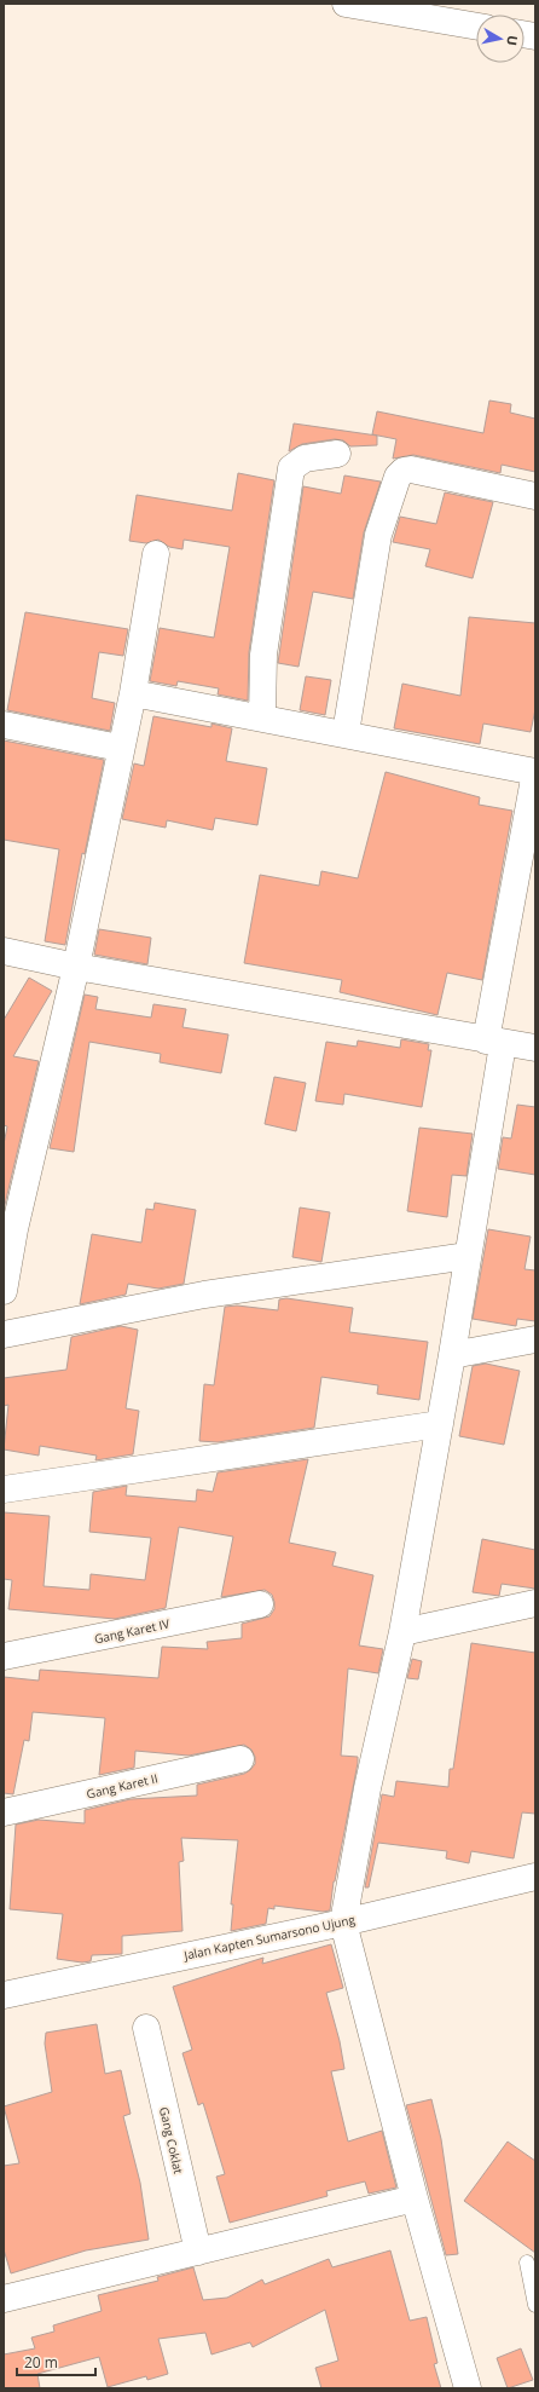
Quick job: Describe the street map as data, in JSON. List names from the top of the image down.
{
  "streets": {
    "street": [
      "Gang Karet IV",
      "Gang Karet II",
      "Jalan Kapten Sumarsono Ujung",
      "Gang Coklat"
    ]
  },
  "scale_bar": "20 m",
  "north": "right"
}
